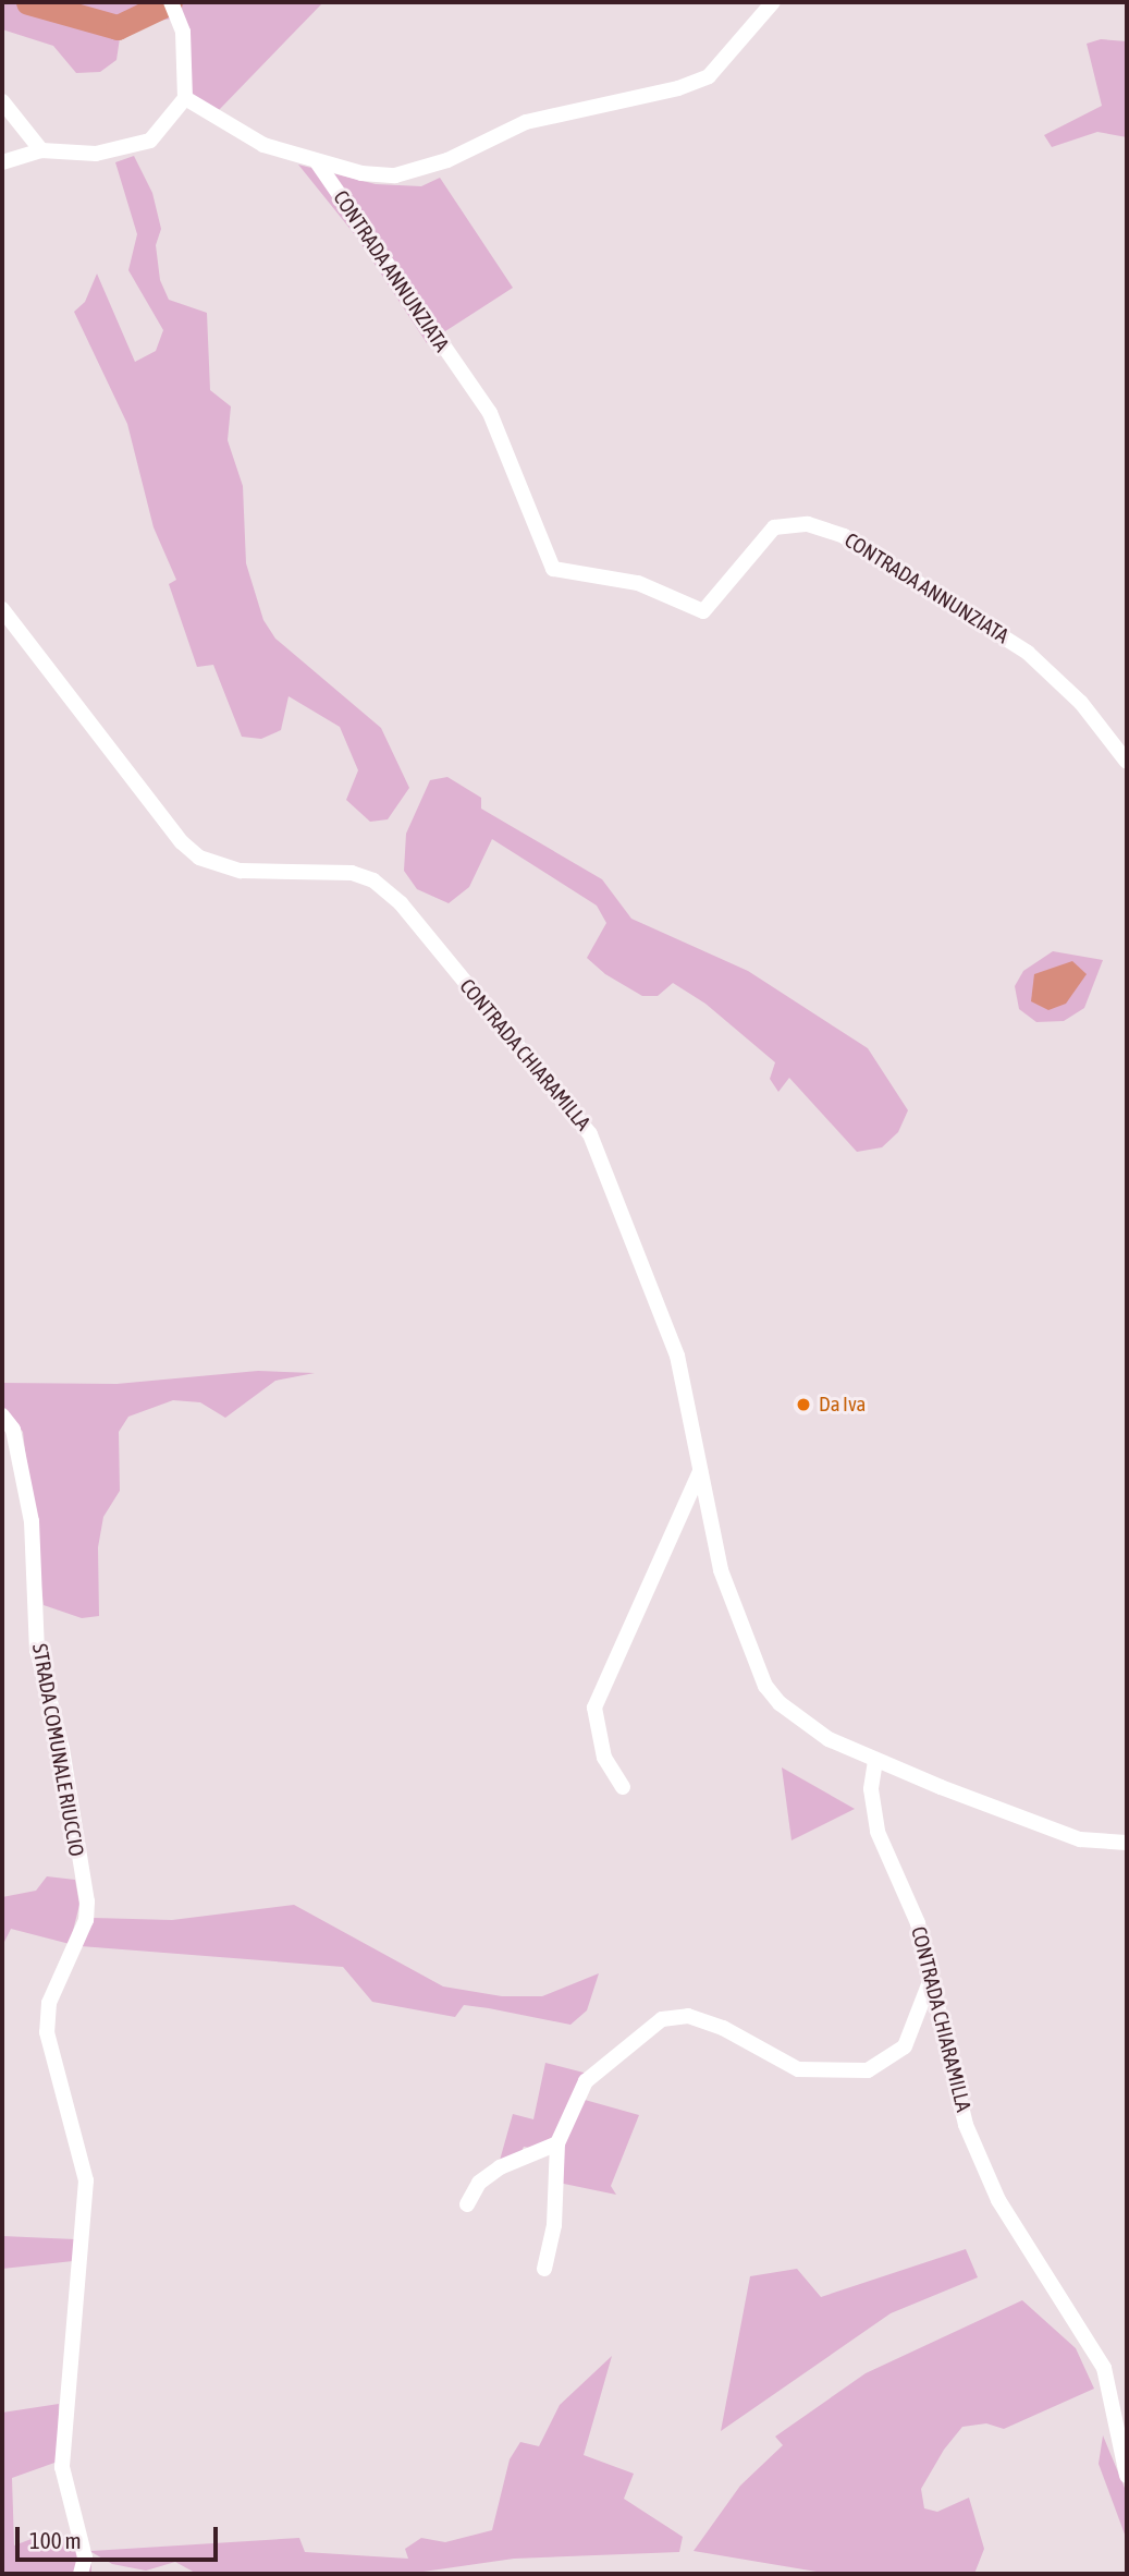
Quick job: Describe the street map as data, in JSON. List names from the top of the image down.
{
  "streets": {
    "street": ["CONTRADA ANNUNZIATA", "CONTRADA CHIARAMILLA", "STRADA COMUNALE RIUCCIO"]
  },
  "places": ["Da Iva"],
  "scale_bar": "100 m"
}
